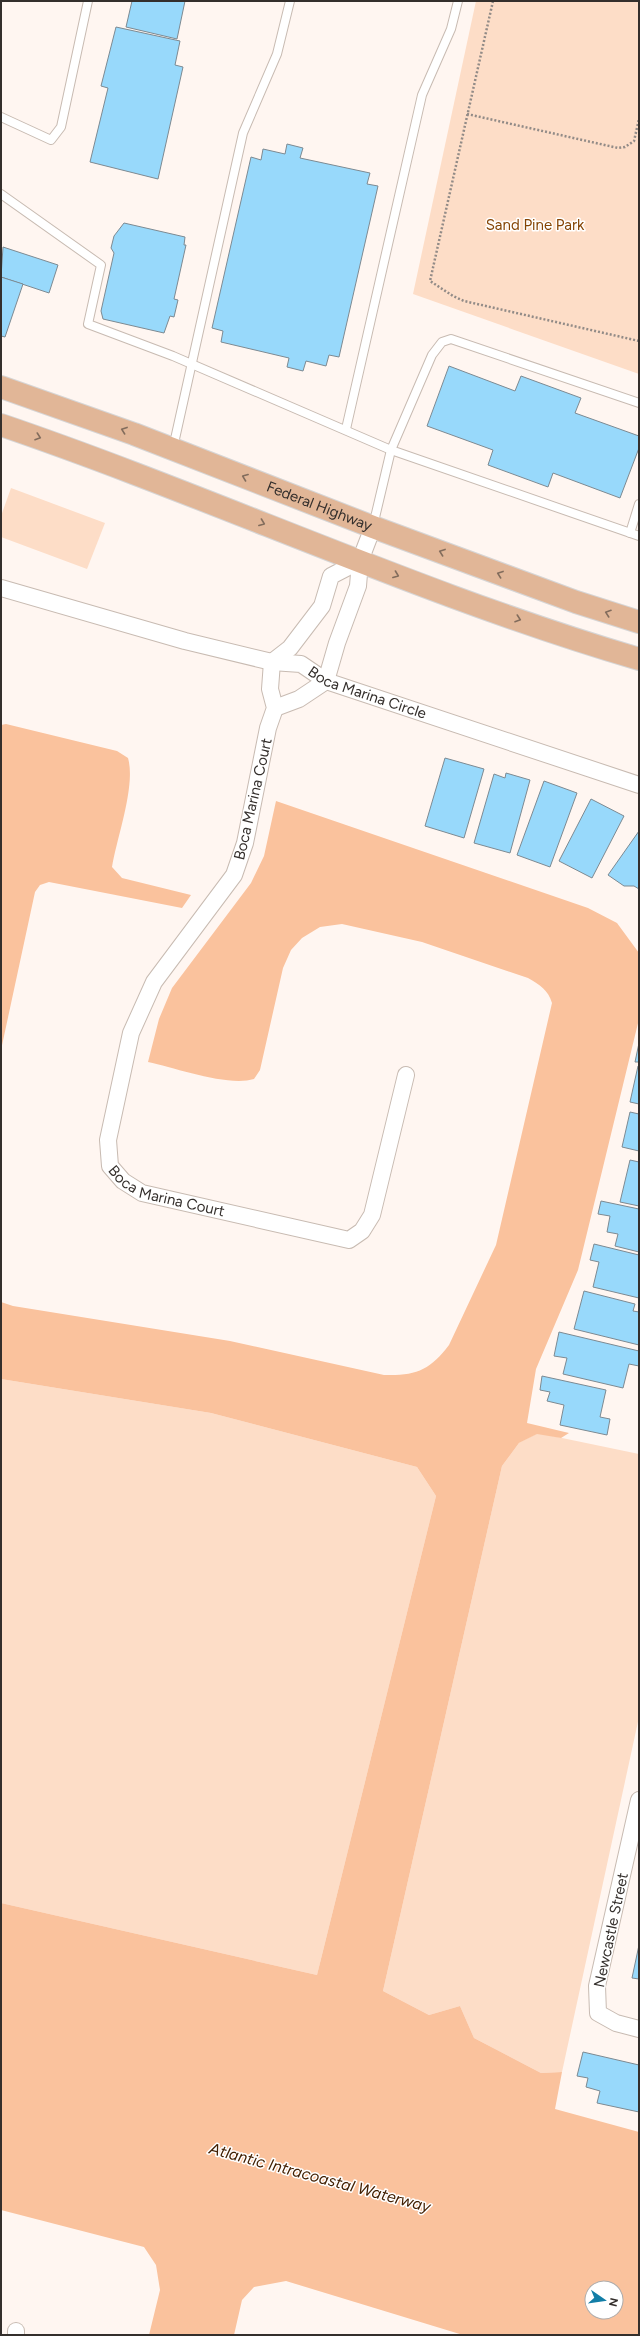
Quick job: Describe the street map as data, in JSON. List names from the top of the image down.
{
  "streets": {
    "main road": ["Federal Highway"],
    "street": ["Boca Marina Circle", "Boca Marina Court", "Newcastle Street"]
  },
  "water": ["Atlantic Intracoastal Waterway"],
  "parks": ["Sand Pine Park"],
  "north": "right"
}
